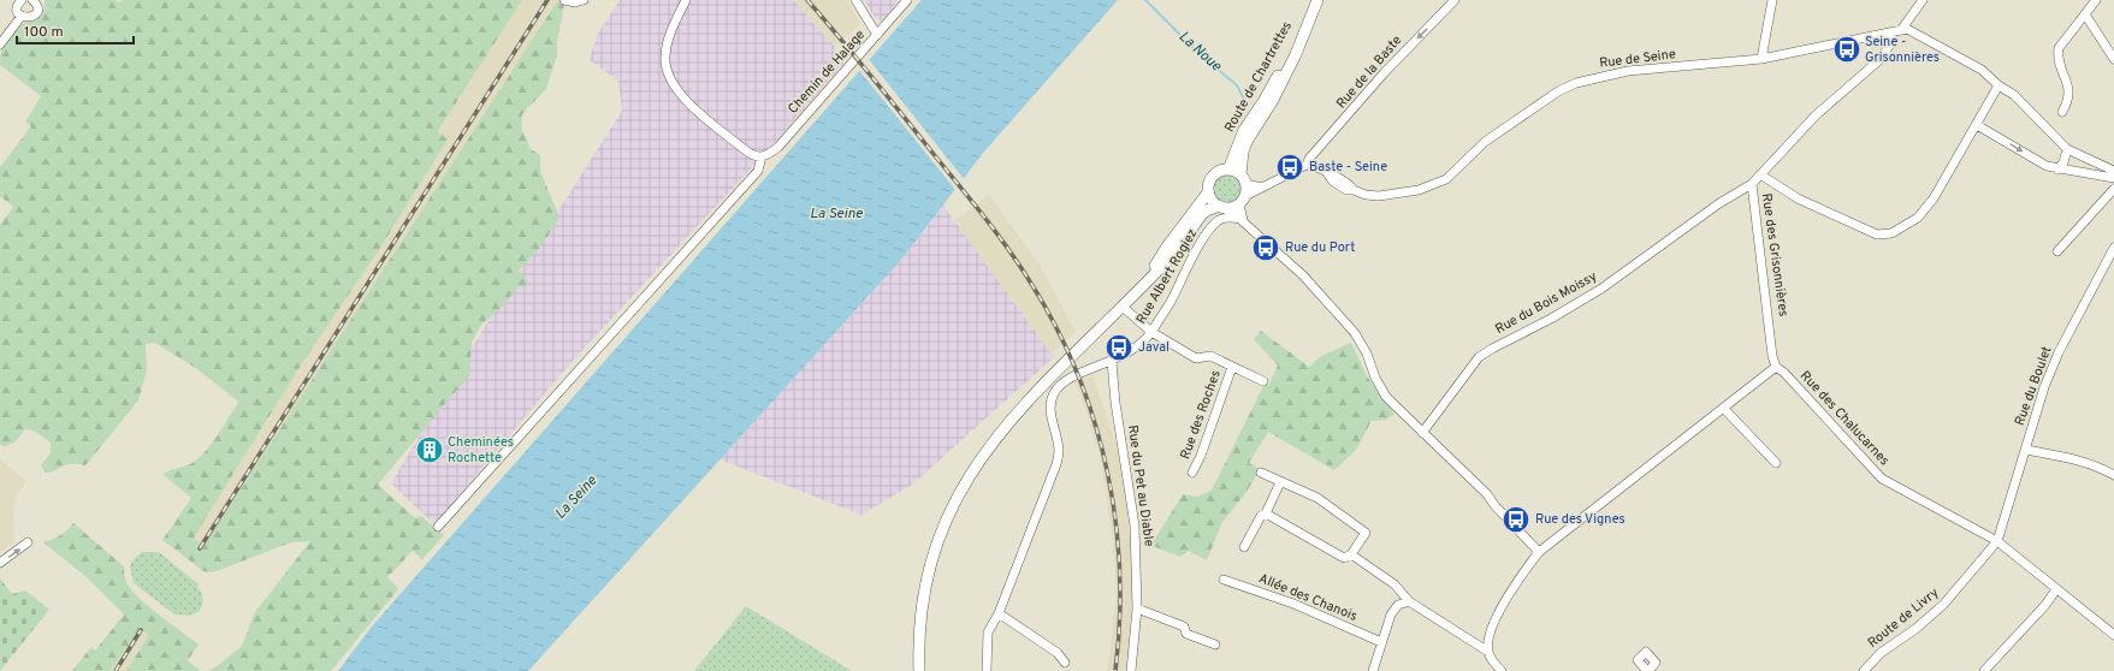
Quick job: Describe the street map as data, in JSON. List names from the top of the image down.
{
  "streets": {
    "main road": ["Route de Chartrettes"],
    "street": [
      "Rue de Seine",
      "Chemin de Halage",
      "Rue de la Baste",
      "Rue des Grisonnières",
      "Rue Albert Rogiez",
      "Rue du Bois Moissy",
      "Rue du Boulet",
      "Rue des Roches",
      "Rue des Chalucarnes",
      "Rue du Pet au Diable",
      "Allée des Chanois",
      "Route de Livry"
    ]
  },
  "crossings": [
    ["Rue de Seine", "Rue de la Baste"],
    ["Rue de Seine", "Rue des Grisonnières"],
    ["Rue des Grisonnières", "Rue du Bois Moissy"],
    ["Rue des Grisonnières", "Rue des Chalucarnes"],
    ["Rue Albert Rogiez", "Rue des Roches"],
    ["Rue Albert Rogiez", "Rue du Pet au Diable"],
    ["Rue du Boulet", "Rue des Chalucarnes"],
    ["Rue du Boulet", "Route de Livry"],
    ["Rue des Chalucarnes", "Route de Livry"]
  ],
  "one_way": ["Rue de la Baste"],
  "water": ["La Noue", "La Seine"],
  "places": {
    "bus stop": [
      "Seine - Grisonnières",
      "Baste - Seine",
      "Rue du Port",
      "Javal",
      "Rue des Vignes"
    ],
    "building": ["Cheminées Rochette"]
  },
  "scale_bar": "100 m"
}
